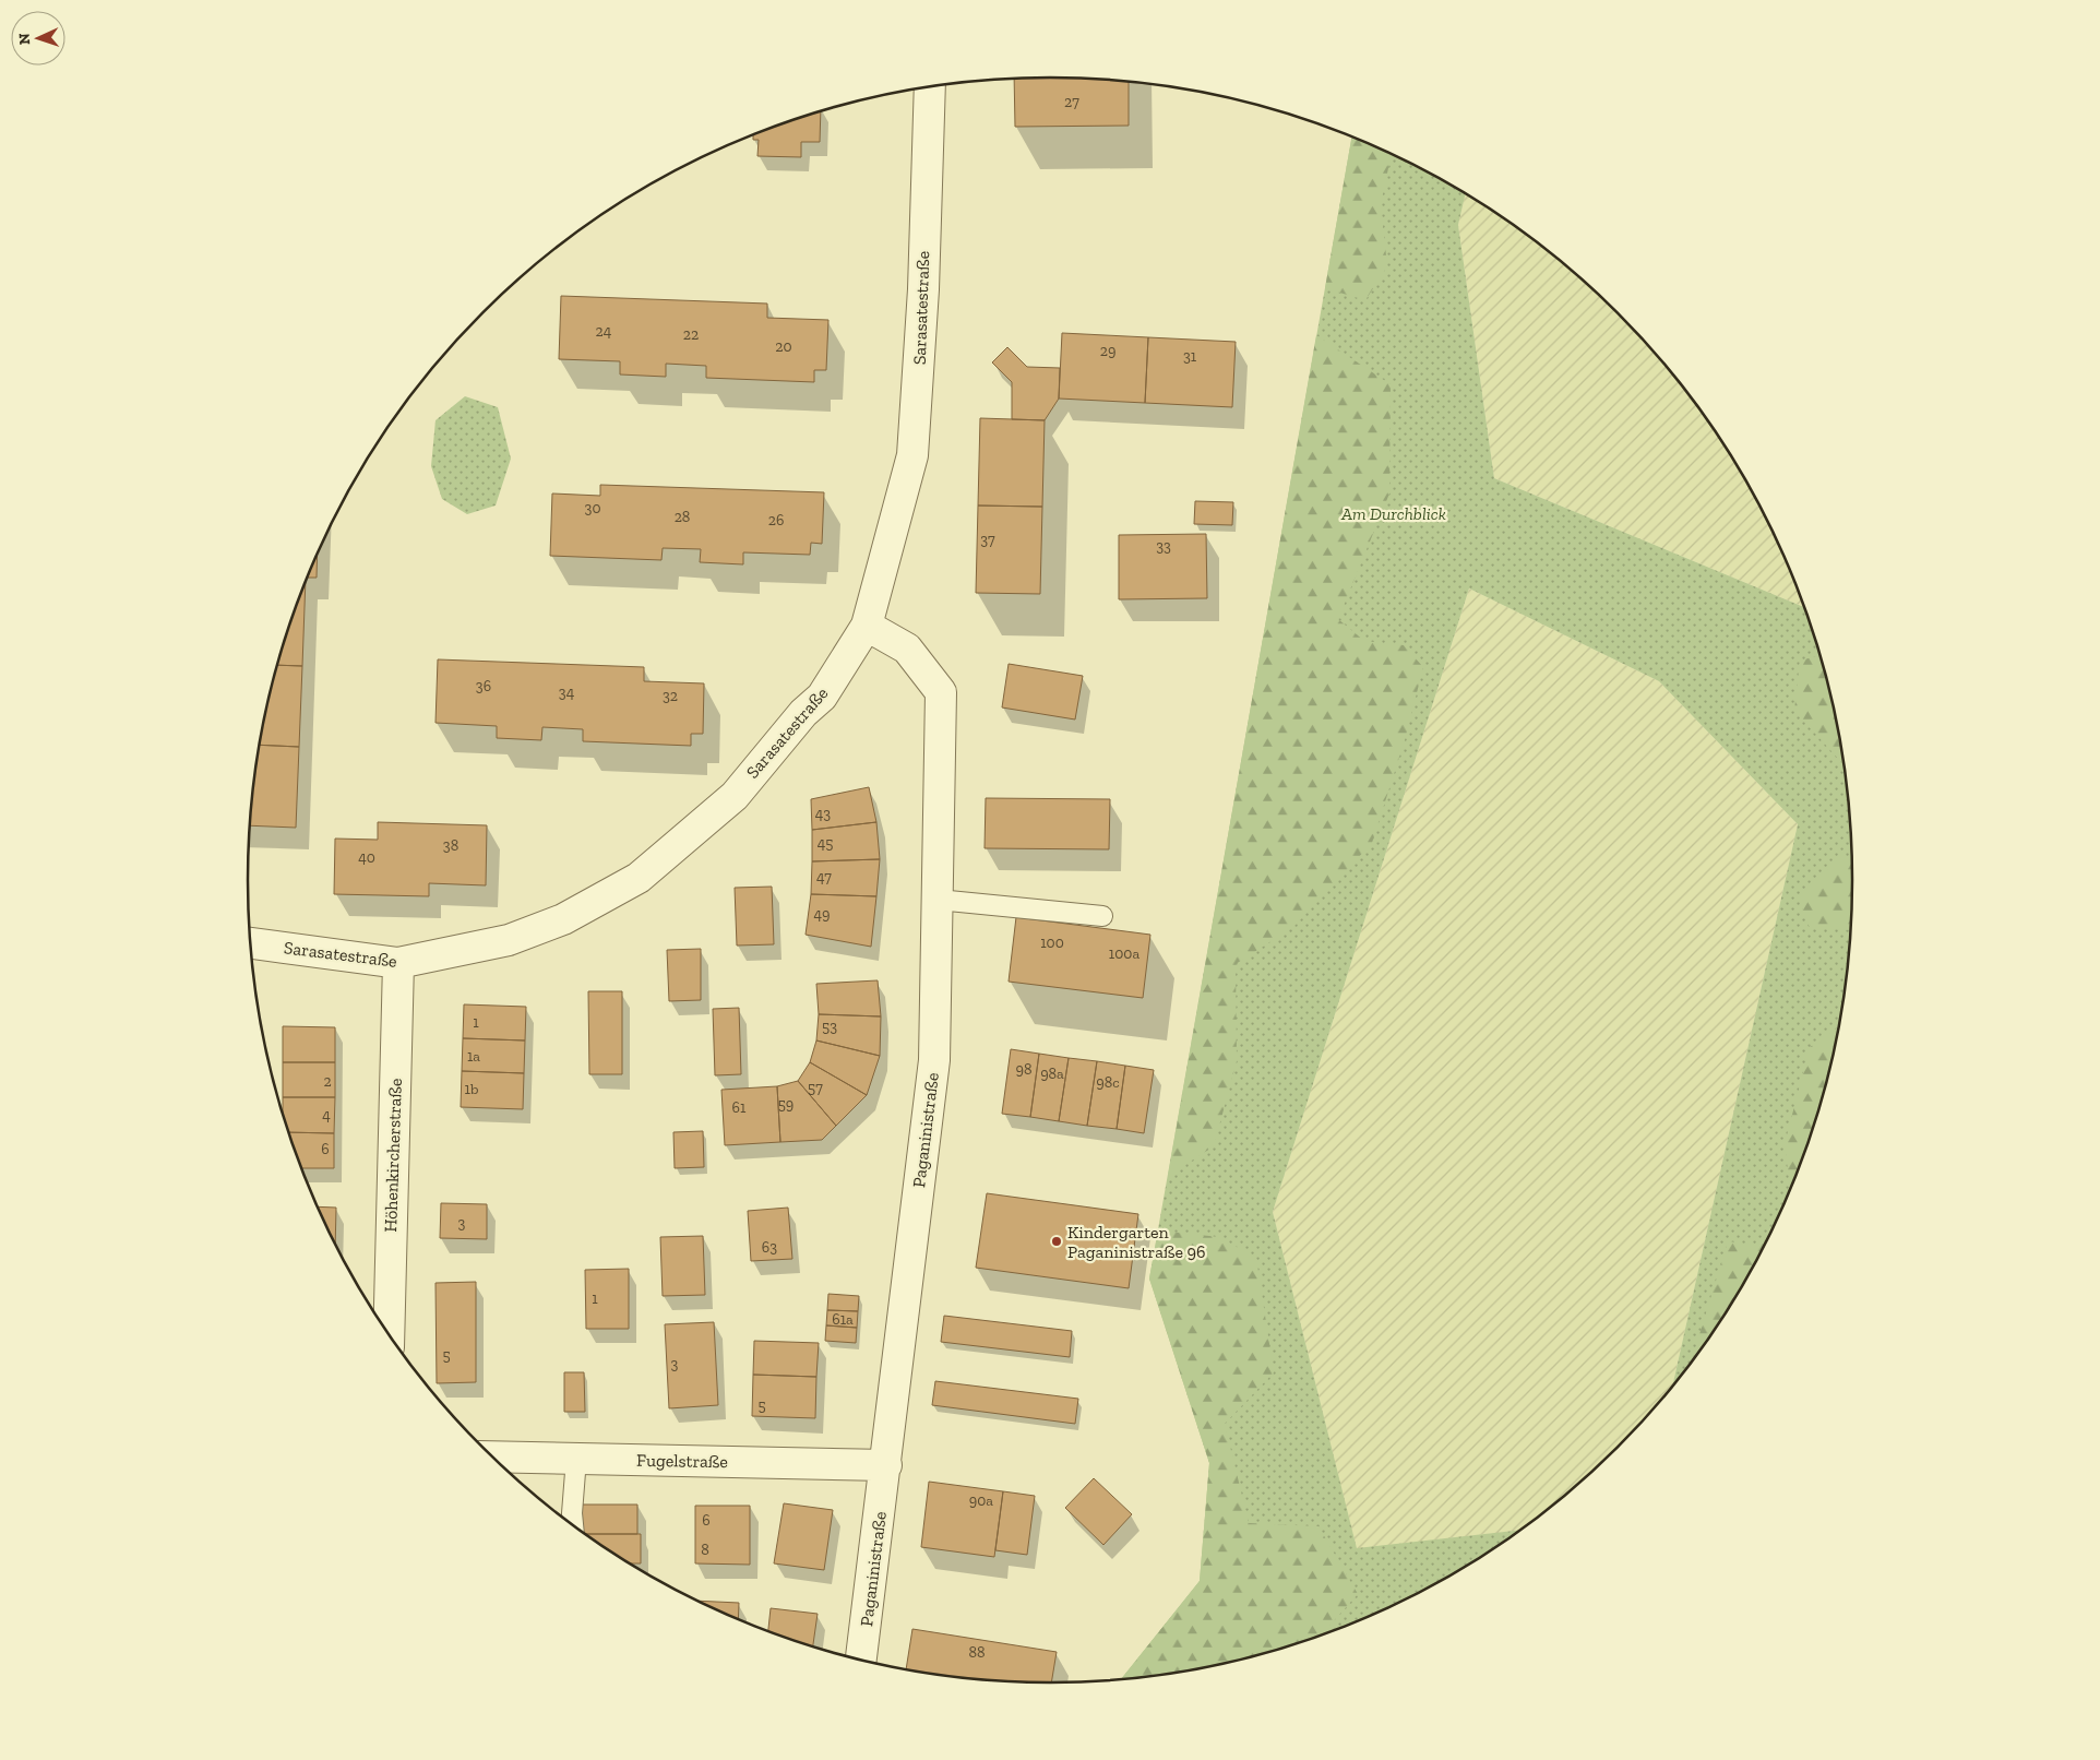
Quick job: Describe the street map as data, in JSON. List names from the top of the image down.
{
  "streets": {
    "street": [
      "Sarasatestraße",
      "Paganinistraße",
      "Höhenkircherstraße",
      "Fugelstraße"
    ]
  },
  "crossings": [
    ["Sarasatestraße", "Paganinistraße"],
    ["Sarasatestraße", "Höhenkircherstraße"],
    ["Paganinistraße", "Fugelstraße"]
  ],
  "parks": ["Am Durchblick"],
  "places": ["Kindergarten Paganinistraße 96"],
  "house_numbers": [
    "27",
    "24",
    "22",
    "20",
    "29",
    "31",
    "30",
    "28",
    "26",
    "37",
    "33",
    "36",
    "34",
    "32",
    "43",
    "45",
    "38",
    "40",
    "47",
    "49",
    "100",
    "100a",
    "1",
    "53",
    "1a",
    "98",
    "98a",
    "2",
    "98c",
    "57",
    "1b",
    "59",
    "61",
    "4",
    "6",
    "3",
    "63",
    "1",
    "61a",
    "5",
    "3",
    "5",
    "90a",
    "6",
    "8",
    "88"
  ],
  "north": "left"
}
